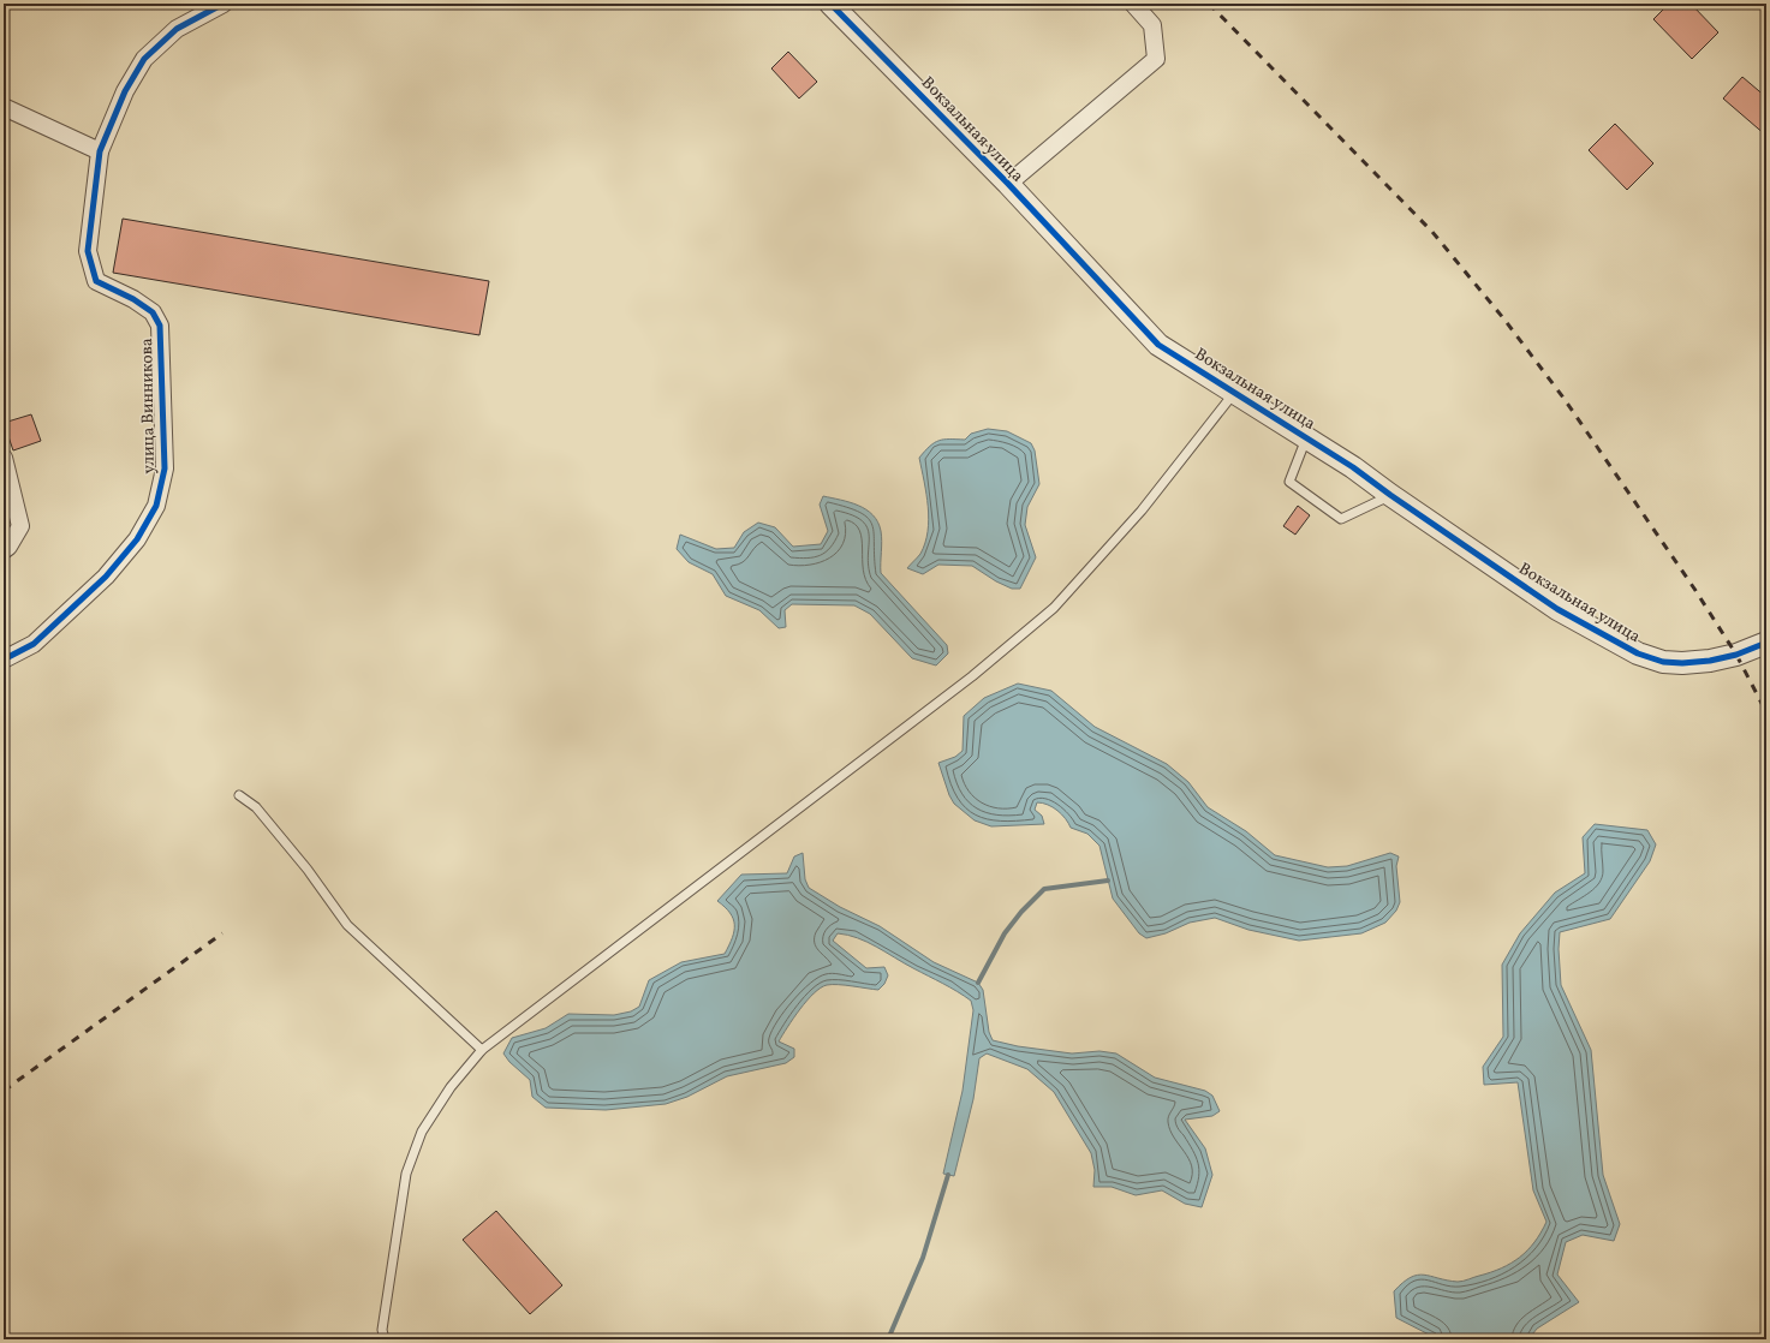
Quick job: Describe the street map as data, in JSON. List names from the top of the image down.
{
  "streets": {
    "street": ["Вокзальная улица", "улица Винникова"]
  }
}
